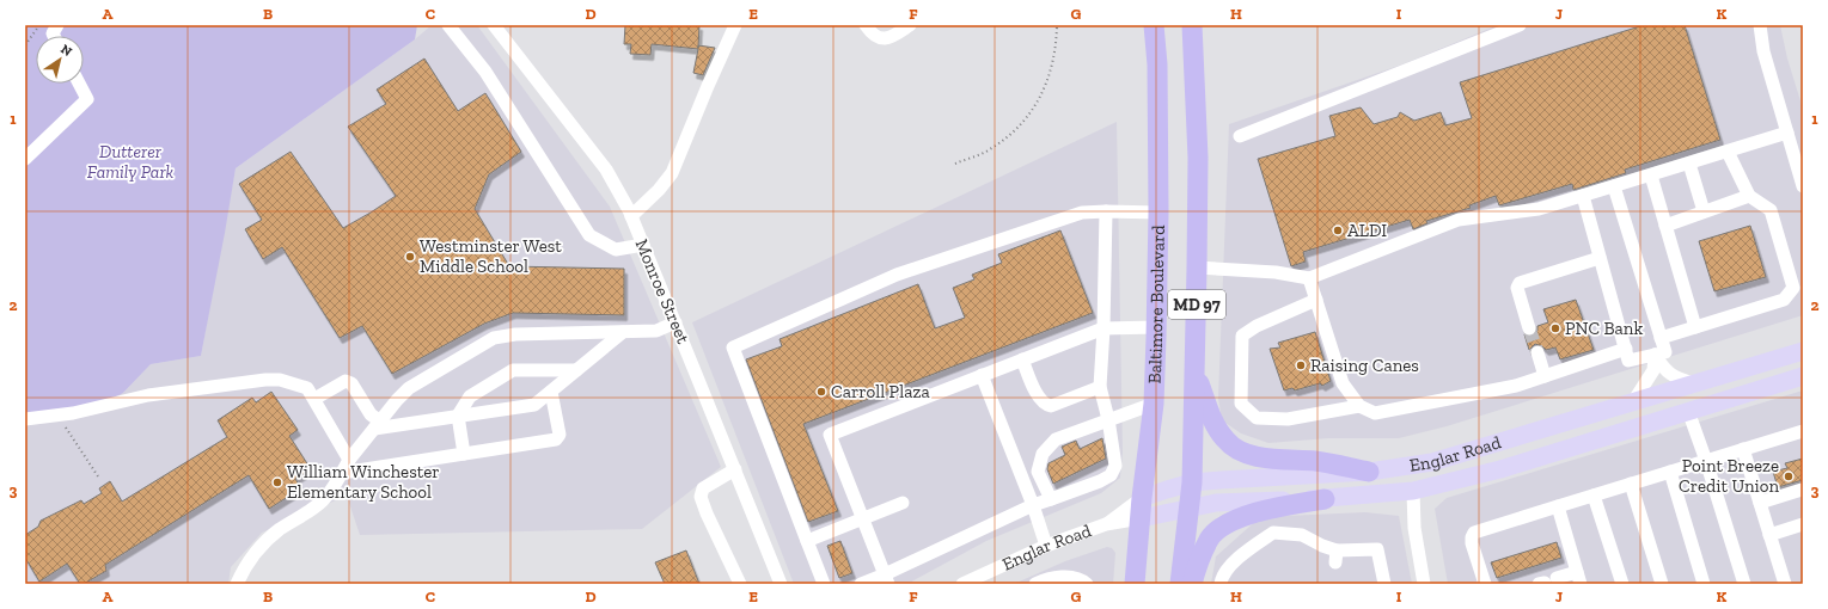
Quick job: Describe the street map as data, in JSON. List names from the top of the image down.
{
  "streets": {
    "highway": ["Baltimore Boulevard", "MD 97"],
    "main road": ["Englar Road"],
    "street": ["Monroe Street"]
  },
  "crossings": [
    ["Baltimore Boulevard", "Englar Road"],
    ["MD 97", "Englar Road"]
  ],
  "parks": ["Dutterer Family Park"],
  "places": [
    "ALDI",
    "Westminster West Middle School",
    "PNC Bank",
    "Raising Canes",
    "Carroll Plaza",
    "Point Breeze Credit Union",
    "William Winchester Elementary School"
  ],
  "north": "top right",
  "grid": {
    "columns": [
      "A",
      "B",
      "C",
      "D",
      "E",
      "F",
      "G",
      "H",
      "I",
      "J",
      "K"
    ],
    "rows": ["1", "2", "3"]
  }
}
